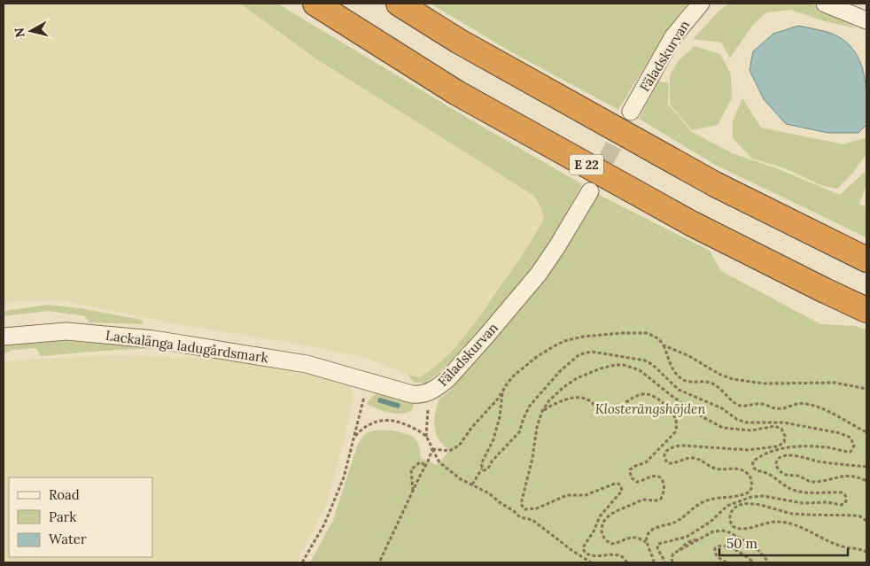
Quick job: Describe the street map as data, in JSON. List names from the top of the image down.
{
  "streets": {
    "highway": ["E 22"],
    "street": ["Fäladskurvan", "Lackalänga ladugårdsmark"]
  },
  "crossings": [
    ["Fäladskurvan", "Lackalänga ladugårdsmark"]
  ],
  "parks": ["Klosterängshöjden"],
  "legend": ["Road", "Park", "Water"],
  "scale_bar": "50 m",
  "north": "left"
}
